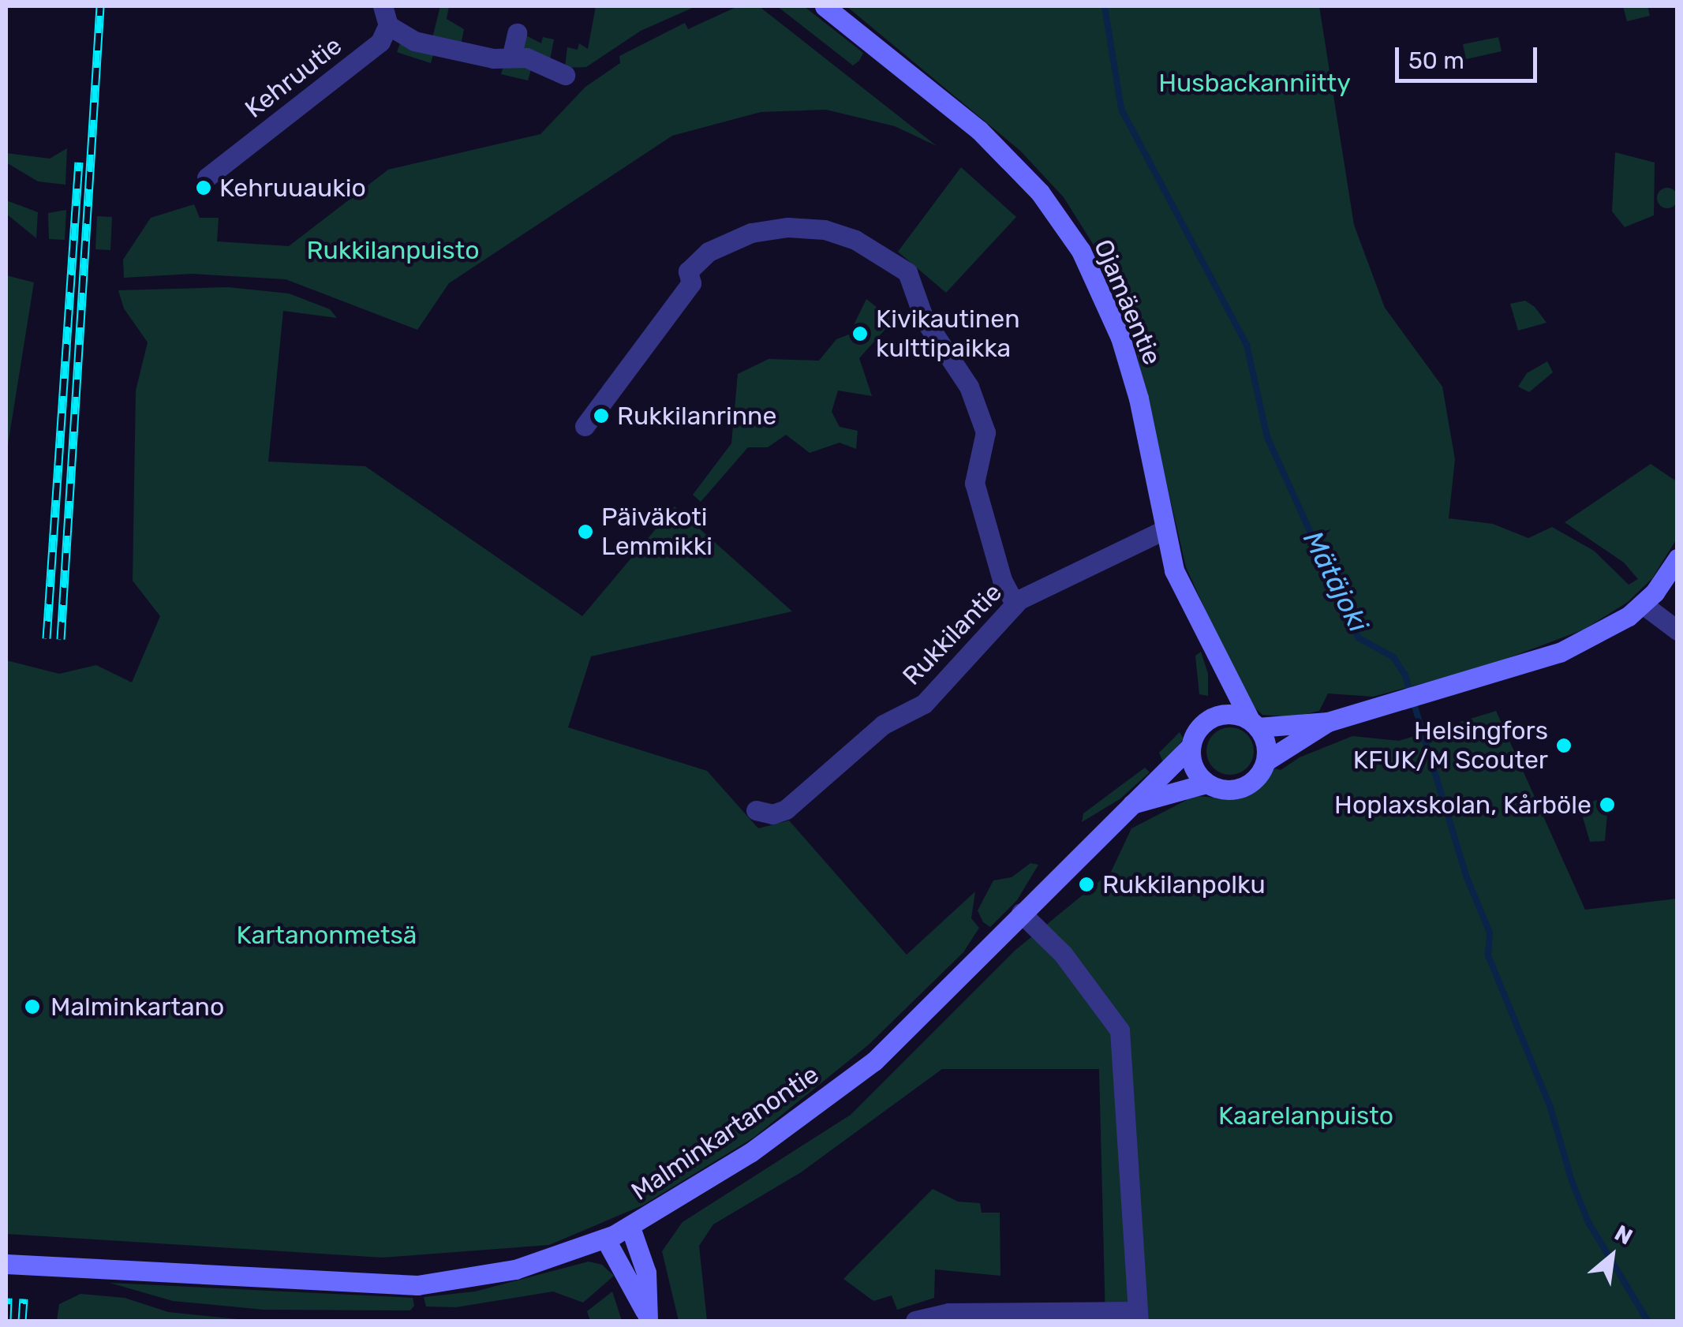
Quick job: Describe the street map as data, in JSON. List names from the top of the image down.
{
  "streets": {
    "main road": ["Ojamäentie", "Malminkartanontie"],
    "street": ["Kehruutie", "Rukkilantie"]
  },
  "crossings": [
    ["Ojamäentie", "Rukkilantie"],
    ["Ojamäentie", "Malminkartanontie"]
  ],
  "water": ["Mätäjoki"],
  "parks": [
    "Husbackanniitty",
    "Rukkilanpuisto",
    "Kartanonmetsä",
    "Kaarelanpuisto"
  ],
  "places": [
    "Kehruuaukio",
    "Kivikautinen kulttipaikka",
    "Rukkilanrinne",
    "Päiväkoti Lemmikki",
    "Helsingfors KFUK/M Scouter",
    "Hoplaxskolan, Kårböle",
    "Rukkilanpolku",
    "Malminkartano"
  ],
  "scale_bar": "50 m",
  "north": "top right"
}
